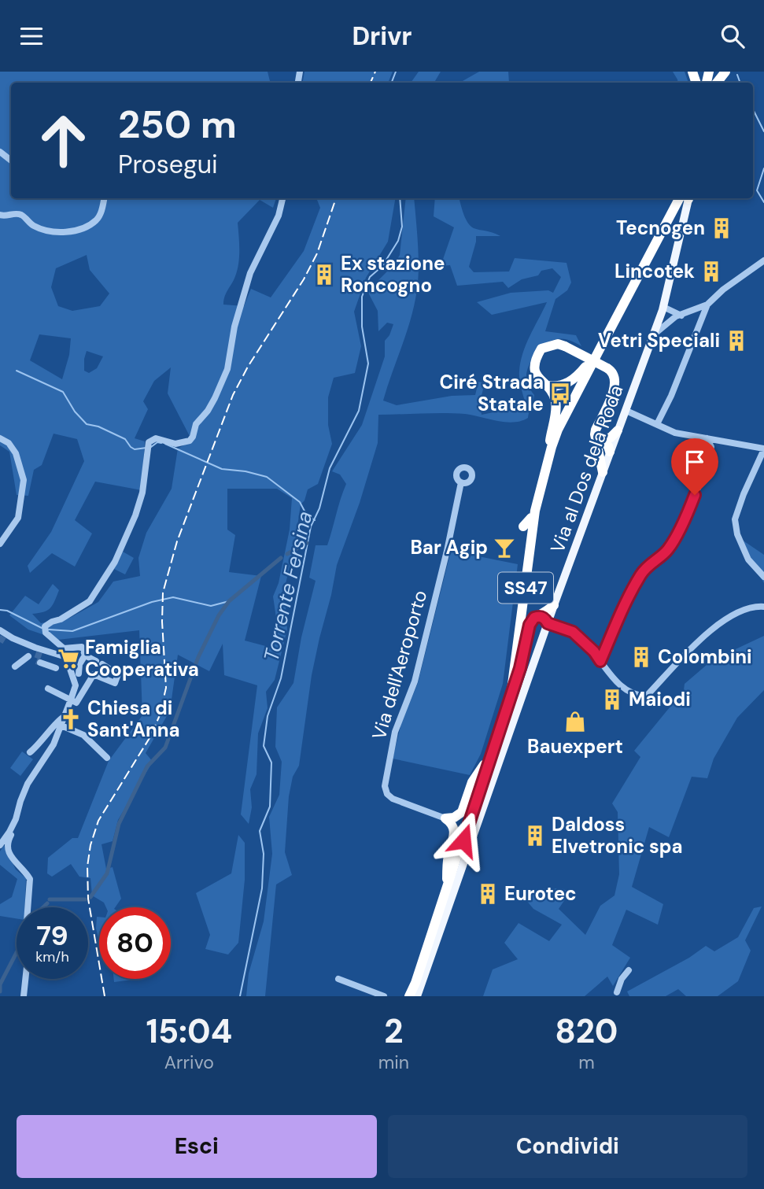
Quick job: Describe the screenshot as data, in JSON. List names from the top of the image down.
{
  "streets": {
    "highway": ["SS47"],
    "main road": ["Via al Dos dela Roda"],
    "street": ["Via dell'Aeroporto"]
  },
  "crossings": [
    ["Via al Dos dela Roda", "SS47"]
  ],
  "water": ["Torrente Fersina"],
  "places": {
    "building": [
      "Tecnogen",
      "Lincotek",
      "Ex stazione Roncogno",
      "Vetri Speciali",
      "Colombini",
      "Maiodi",
      "Daldoss Elvetronic spa",
      "Eurotec"
    ],
    "bus stop": ["Ciré Strada Statale"],
    "bar": ["Bar Agip"],
    "supermarket": ["Famiglia Cooperativa"],
    "church": ["Chiesa di Sant'Anna"],
    "shop": ["Bauexpert"]
  },
  "page": {
    "header": "Drivr",
    "turn": ["250 m", "Prosegui"],
    "speed": "79 km/h",
    "limit": "80",
    "eta": [
      "15:04",
      "Arrivo",
      "2",
      "min",
      "820",
      "m"
    ],
    "buttons": ["Esci", "Condividi"]
  }
}
